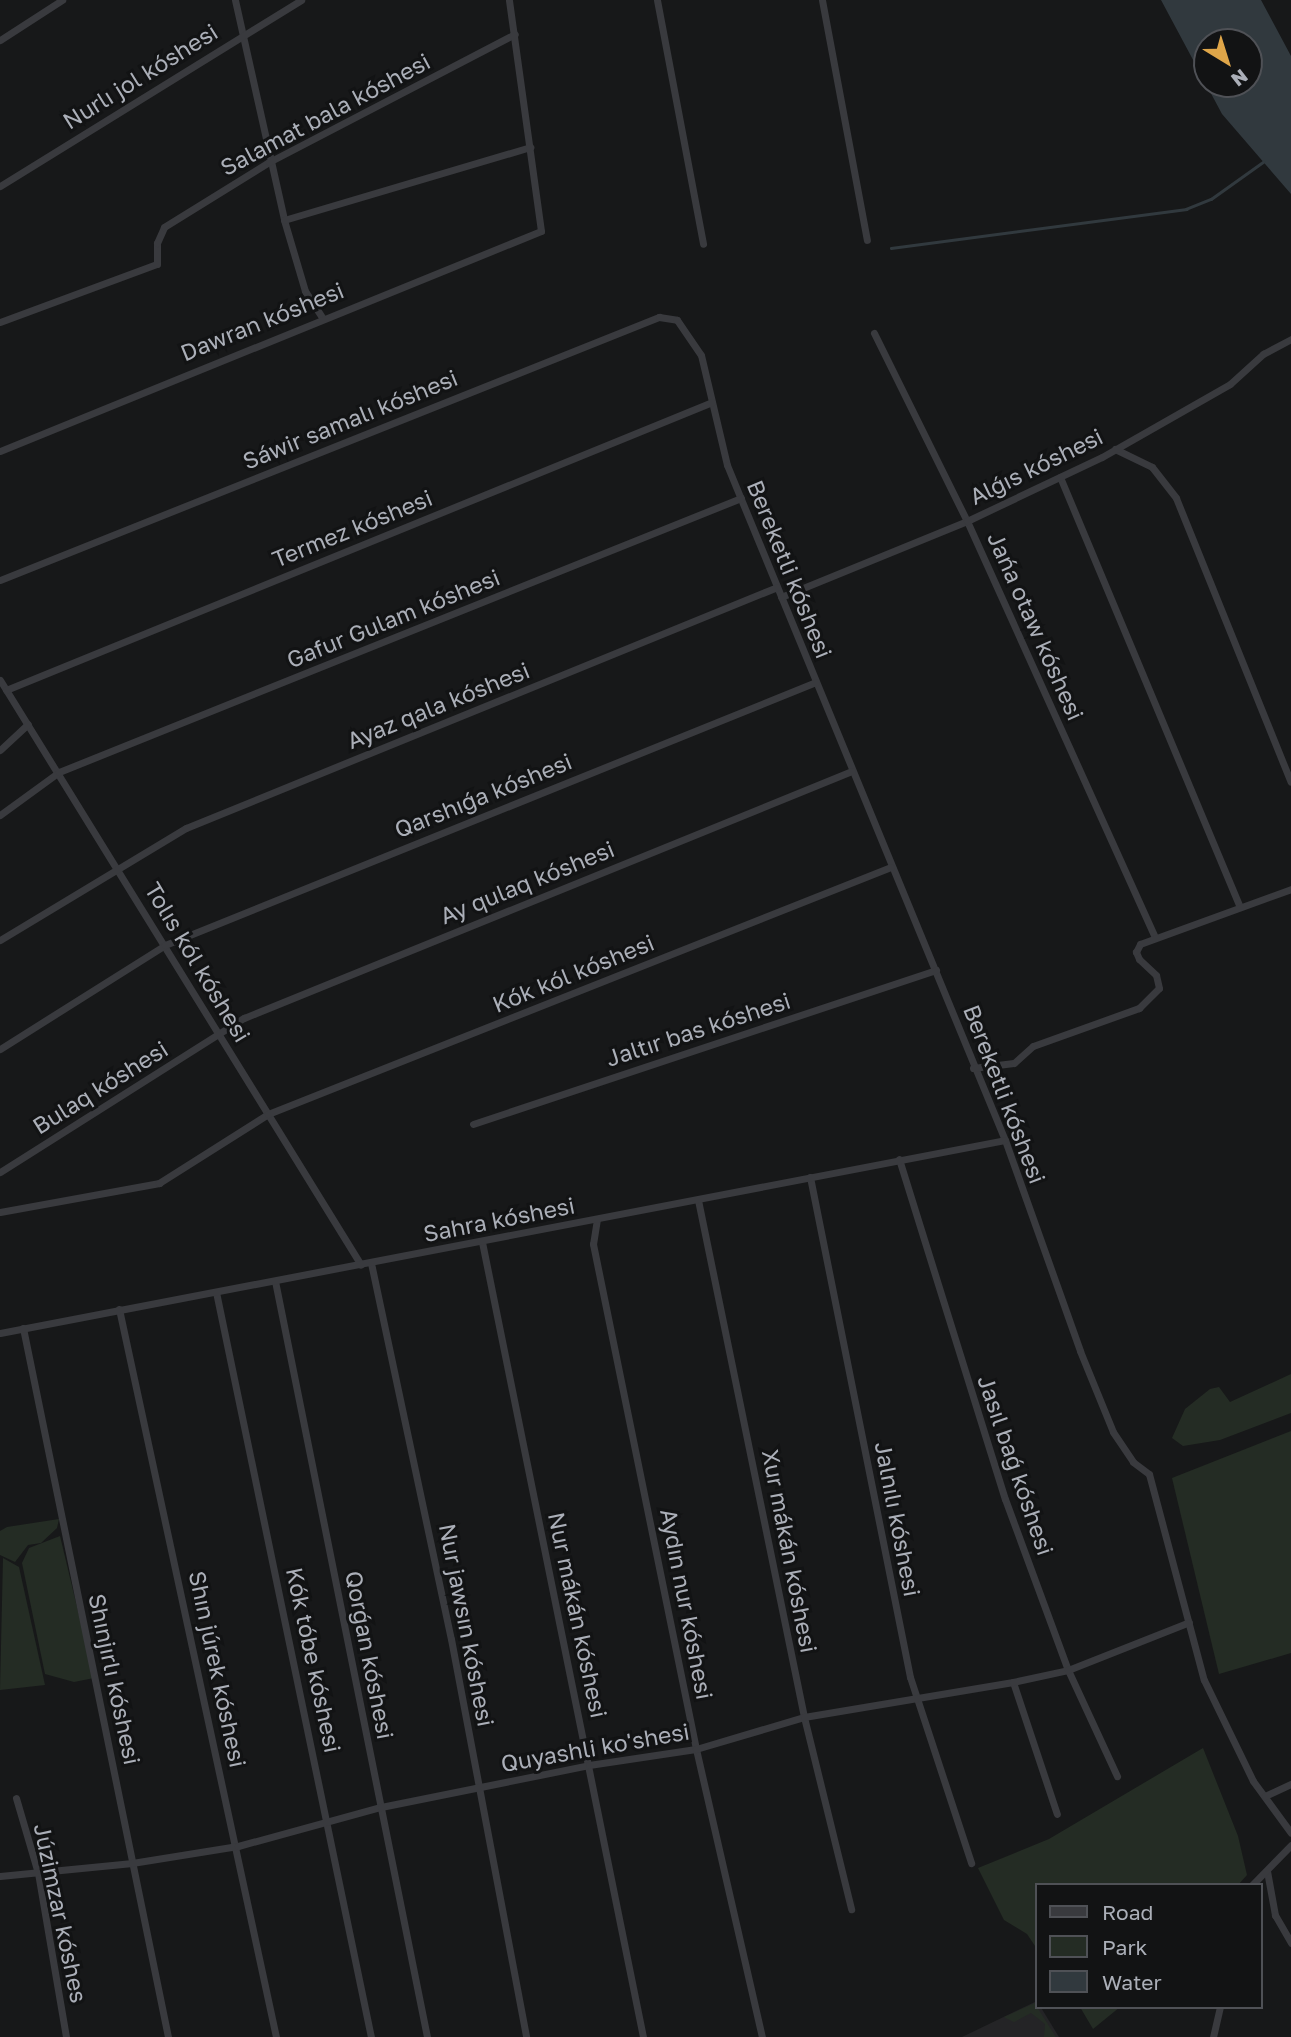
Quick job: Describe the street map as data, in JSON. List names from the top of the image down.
{
  "streets": {
    "street": [
      "Nurlı jol kóshesi",
      "Salamat bala kóshesi",
      "Dawran kóshesi",
      "Sáwir samalı kóshesi",
      "Alǵıs kóshesi",
      "Termez kóshesi",
      "Bereketli kóshesi",
      "Gafur Gulam kóshesi",
      "Jańa otaw kóshesi",
      "Ayaz qala kóshesi",
      "Qarshıǵa kóshesi",
      "Ay qulaq kóshesi",
      "Tolıs kól kóshesi",
      "Kók kól kóshesi",
      "Jaltır bas kóshesi",
      "Bulaq kóshesi",
      "Sahra kóshesi",
      "Jasıl baǵ kóshesi",
      "Jalnılı kóshesi",
      "Xur mákán kóshesi",
      "Aydın nur kóshesi",
      "Nur mákán kóshesi",
      "Nur jawsın kóshesi",
      "Qorǵan kóshesi",
      "Kók tóbe kóshesi",
      "Shın júrek kóshesi",
      "Shınjırlı kóshesi",
      "Quyashli ko'shesi",
      "Júzimzar kóshes"
    ]
  },
  "crossings": [
    ["Sáwir samalı kóshesi", "Bereketli kóshesi"],
    ["Alǵıs kóshesi", "Bereketli kóshesi"],
    ["Alǵıs kóshesi", "Jańa otaw kóshesi"],
    ["Termez kóshesi", "Bereketli kóshesi"],
    ["Termez kóshesi", "Tolıs kól kóshesi"],
    ["Bereketli kóshesi", "Gafur Gulam kóshesi"],
    ["Bereketli kóshesi", "Ayaz qala kóshesi"],
    ["Bereketli kóshesi", "Qarshıǵa kóshesi"],
    ["Bereketli kóshesi", "Ay qulaq kóshesi"],
    ["Bereketli kóshesi", "Kók kól kóshesi"],
    ["Bereketli kóshesi", "Jaltır bas kóshesi"],
    ["Bereketli kóshesi", "Sahra kóshesi"],
    ["Bereketli kóshesi", "Quyashli ko'shesi"],
    ["Gafur Gulam kóshesi", "Tolıs kól kóshesi"],
    ["Ayaz qala kóshesi", "Tolıs kól kóshesi"],
    ["Qarshıǵa kóshesi", "Tolıs kól kóshesi"],
    ["Ay qulaq kóshesi", "Tolıs kól kóshesi"],
    ["Ay qulaq kóshesi", "Bulaq kóshesi"],
    ["Tolıs kól kóshesi", "Kók kól kóshesi"],
    ["Tolıs kól kóshesi", "Bulaq kóshesi"],
    ["Tolıs kól kóshesi", "Sahra kóshesi"],
    ["Sahra kóshesi", "Jasıl baǵ kóshesi"],
    ["Sahra kóshesi", "Jalnılı kóshesi"],
    ["Sahra kóshesi", "Xur mákán kóshesi"],
    ["Sahra kóshesi", "Aydın nur kóshesi"],
    ["Sahra kóshesi", "Nur mákán kóshesi"],
    ["Sahra kóshesi", "Nur jawsın kóshesi"],
    ["Sahra kóshesi", "Qorǵan kóshesi"],
    ["Sahra kóshesi", "Kók tóbe kóshesi"],
    ["Sahra kóshesi", "Shın júrek kóshesi"],
    ["Sahra kóshesi", "Shınjırlı kóshesi"],
    ["Jasıl baǵ kóshesi", "Quyashli ko'shesi"],
    ["Jalnılı kóshesi", "Quyashli ko'shesi"],
    ["Xur mákán kóshesi", "Quyashli ko'shesi"],
    ["Aydın nur kóshesi", "Quyashli ko'shesi"],
    ["Nur mákán kóshesi", "Quyashli ko'shesi"],
    ["Nur jawsın kóshesi", "Quyashli ko'shesi"],
    ["Qorǵan kóshesi", "Quyashli ko'shesi"],
    ["Kók tóbe kóshesi", "Quyashli ko'shesi"],
    ["Shın júrek kóshesi", "Quyashli ko'shesi"],
    ["Shınjırlı kóshesi", "Quyashli ko'shesi"],
    ["Quyashli ko'shesi", "Júzimzar kóshes"]
  ],
  "legend": ["Road", "Park", "Water"],
  "north": "bottom right"
}
